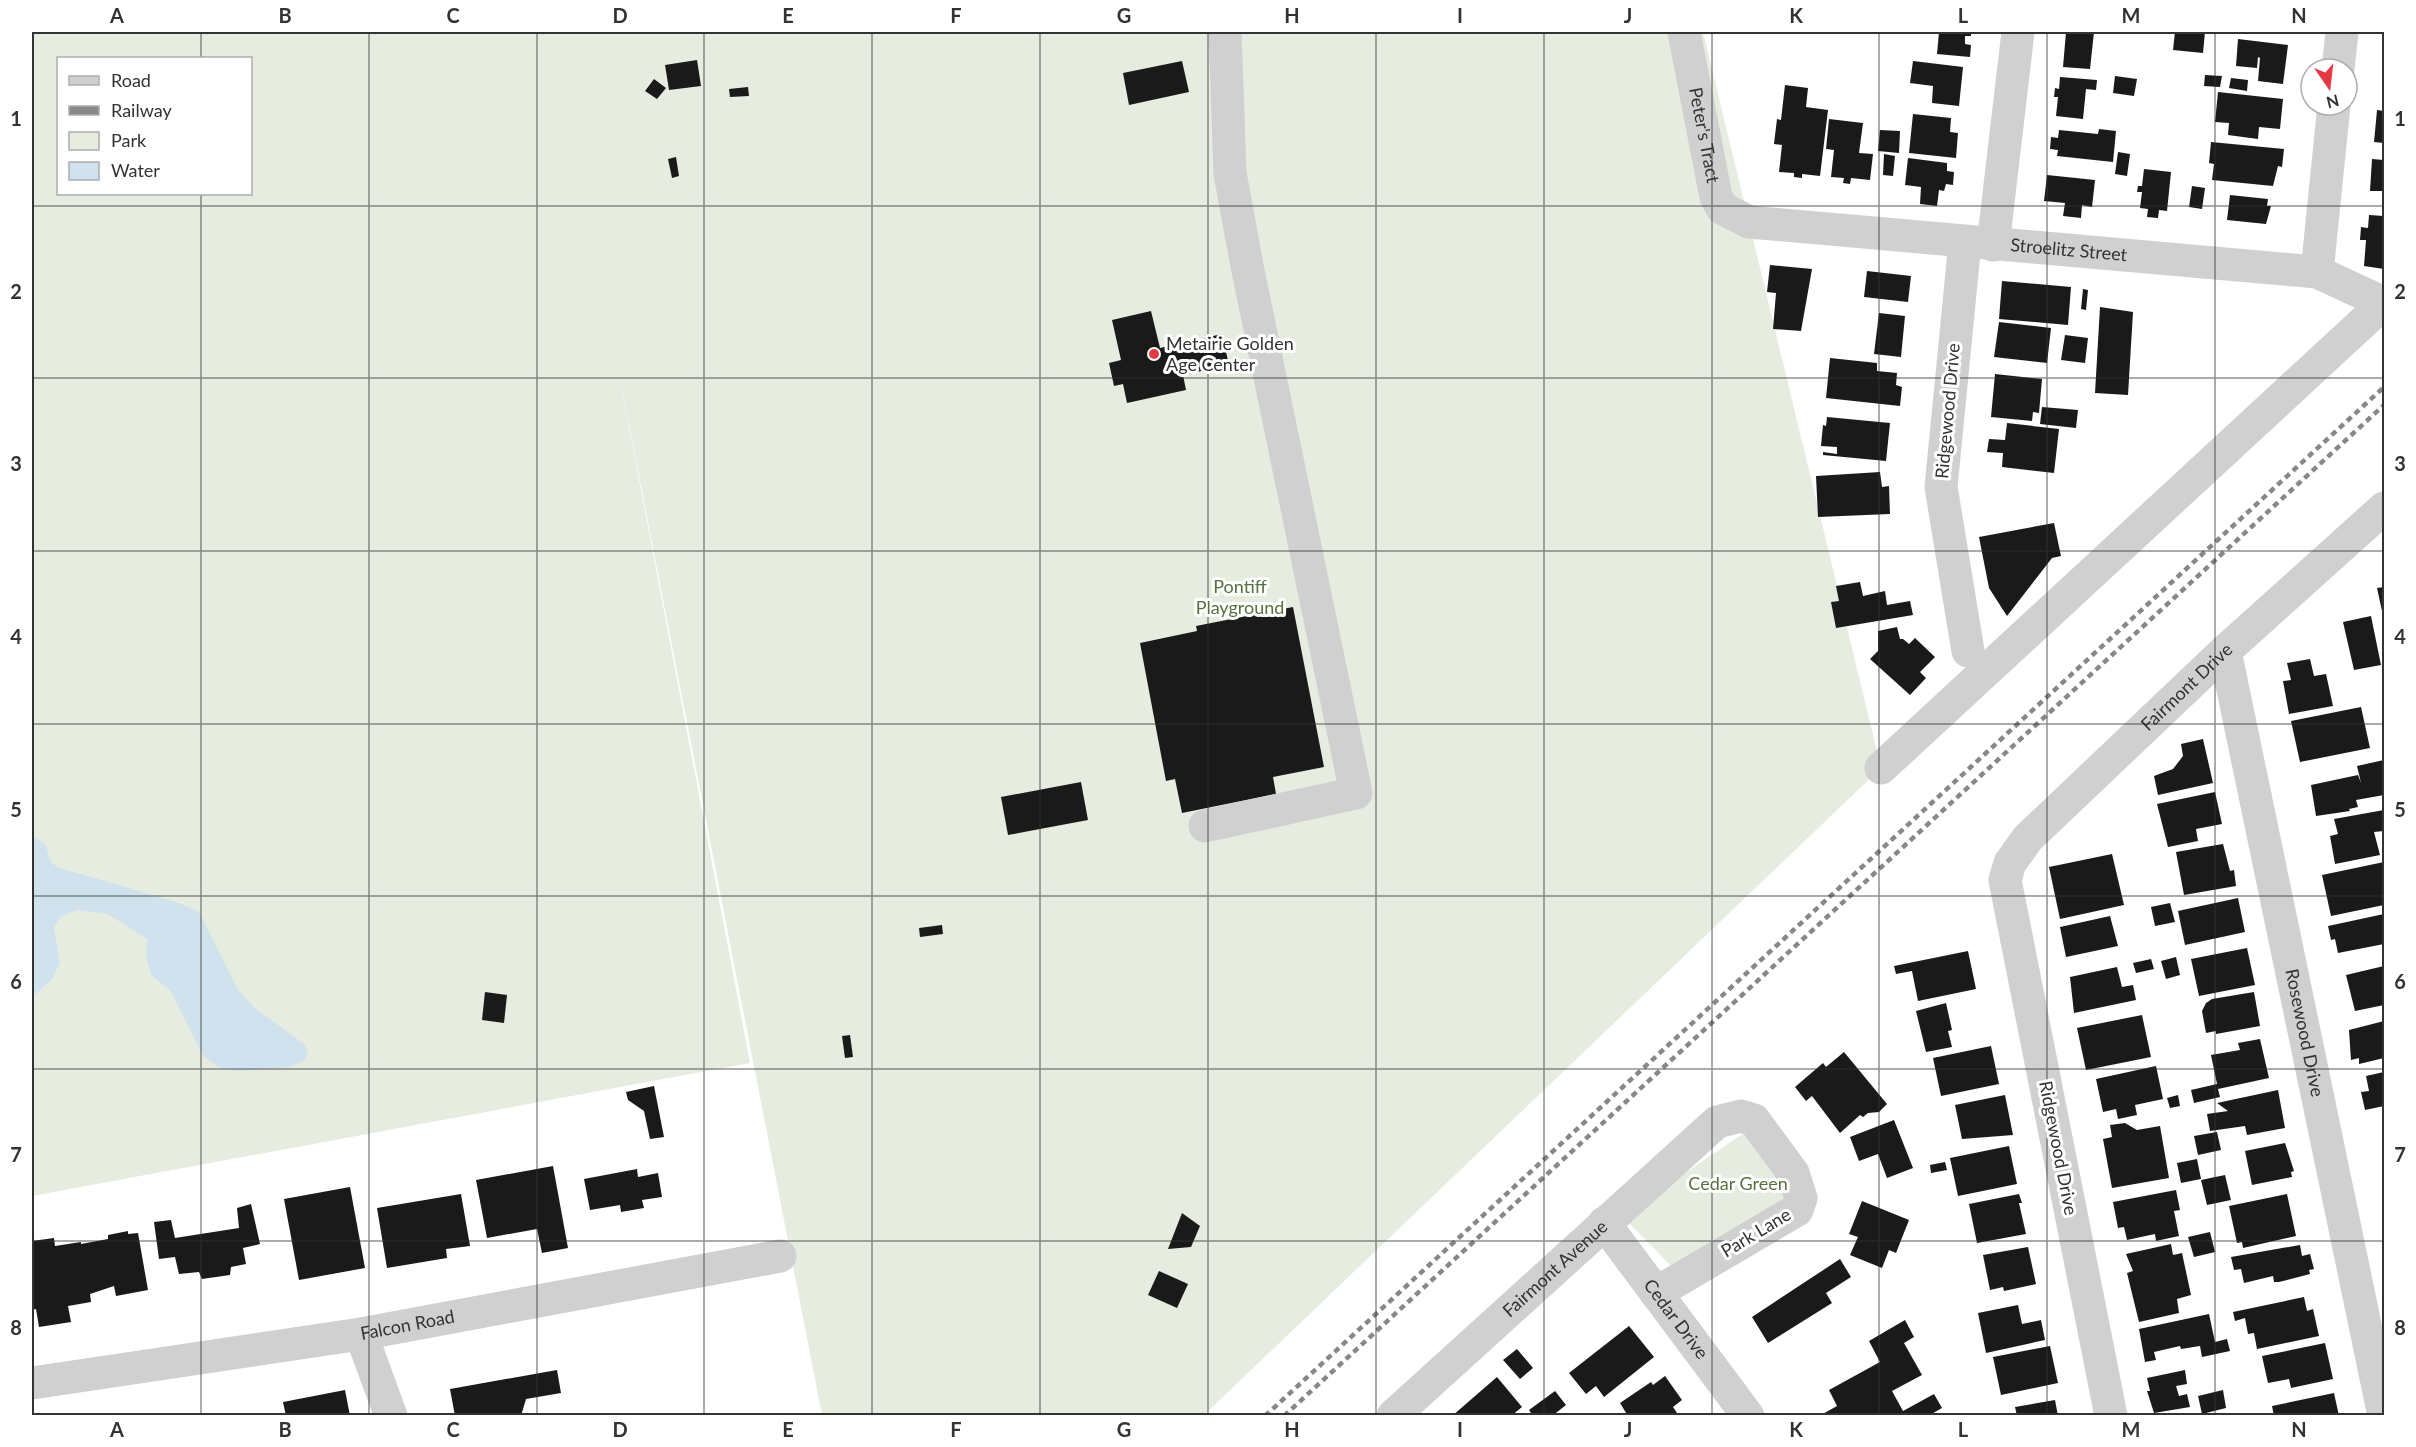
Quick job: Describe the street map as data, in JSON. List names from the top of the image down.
{
  "streets": {
    "street": [
      "Peter's Tract",
      "Stroelitz Street",
      "Ridgewood Drive",
      "Fairmont Drive",
      "Rosewood Drive",
      "Park Lane",
      "Fairmont Avenue",
      "Cedar Drive",
      "Falcon Road"
    ]
  },
  "crossings": [
    ["Peter's Tract", "Stroelitz Street"],
    ["Stroelitz Street", "Ridgewood Drive"],
    ["Ridgewood Drive", "Fairmont Drive"],
    ["Fairmont Drive", "Rosewood Drive"],
    ["Park Lane", "Fairmont Avenue"],
    ["Park Lane", "Cedar Drive"],
    ["Fairmont Avenue", "Cedar Drive"]
  ],
  "parks": ["Pontiff Playground", "Cedar Green"],
  "places": ["Metairie Golden Age Center"],
  "legend": [
    "Road",
    "Railway",
    "Park",
    "Water"
  ],
  "north": "bottom",
  "grid": {
    "columns": [
      "A",
      "B",
      "C",
      "D",
      "E",
      "F",
      "G",
      "H",
      "I",
      "J",
      "K",
      "L",
      "M",
      "N"
    ],
    "rows": [
      "1",
      "2",
      "3",
      "4",
      "5",
      "6",
      "7",
      "8"
    ]
  }
}
